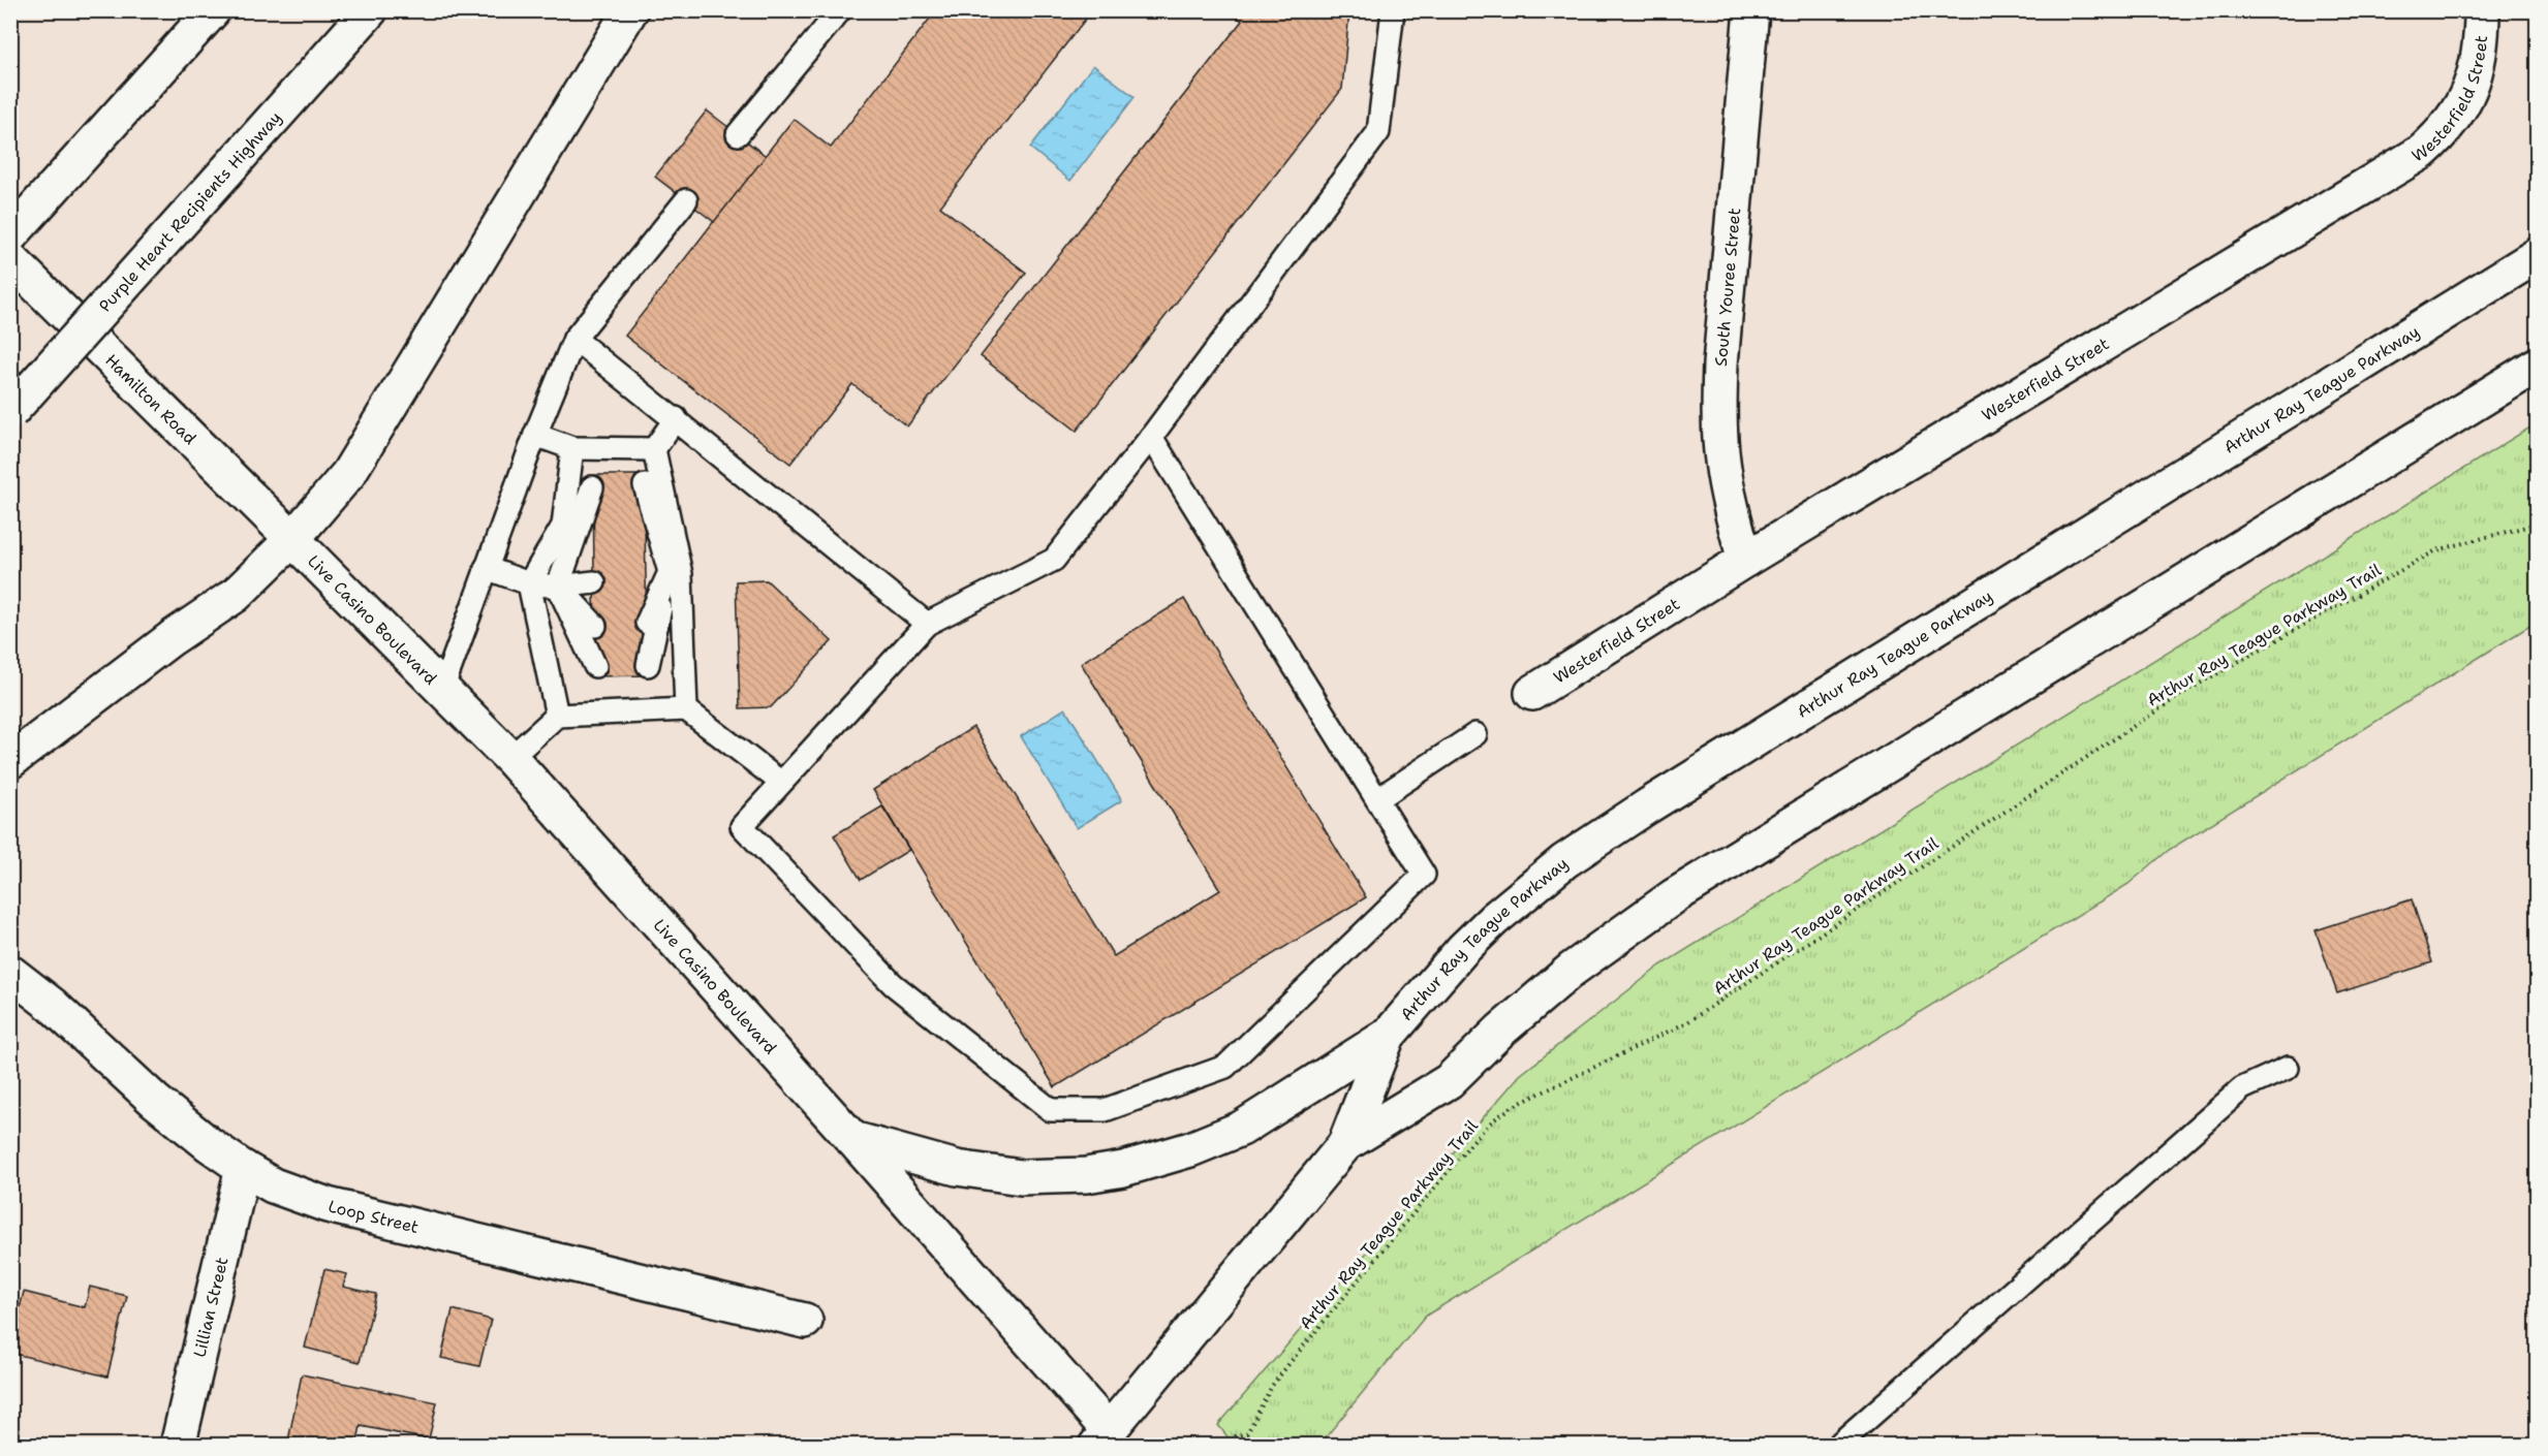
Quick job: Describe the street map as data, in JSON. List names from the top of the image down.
{
  "streets": {
    "main road": [
      "Westerfield Street",
      "Purple Heart Recipients Highway",
      "South Youree Street",
      "Arthur Ray Teague Parkway",
      "Hamilton Road",
      "Live Casino Boulevard",
      "Loop Street",
      "Lillian Street"
    ],
    "path": ["Arthur Ray Teague Parkway Trail"]
  },
  "crossings": [
    ["Westerfield Street", "South Youree Street"],
    ["Arthur Ray Teague Parkway", "Live Casino Boulevard"],
    ["Hamilton Road", "Live Casino Boulevard"],
    ["Loop Street", "Lillian Street"]
  ]
}
